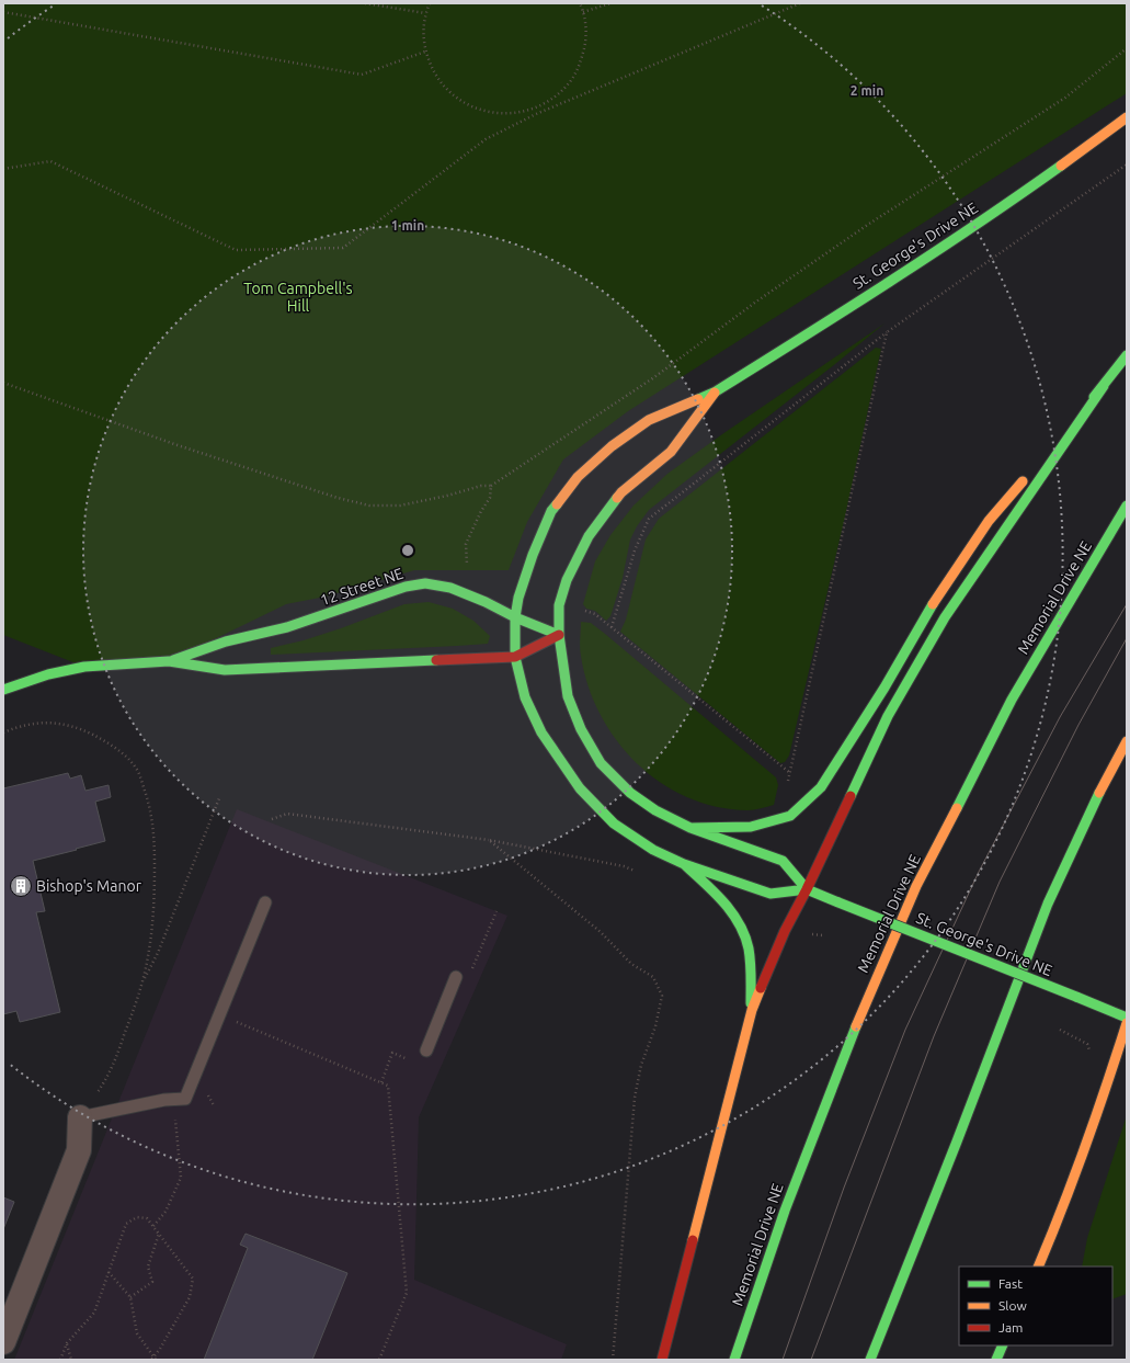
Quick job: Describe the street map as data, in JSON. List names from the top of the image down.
{
  "streets": {
    "main road": ["St. George's Drive NE", "12 Street NE", "Memorial Drive NE"]
  },
  "crossings": [
    ["St. George's Drive NE", "12 Street NE"]
  ],
  "parks": ["Tom Campbell's Hill"],
  "places": {
    "building": ["Bishop's Manor"]
  },
  "legend": ["Fast", "Slow", "Jam"],
  "rings": ["2 min", "1 min"]
}
